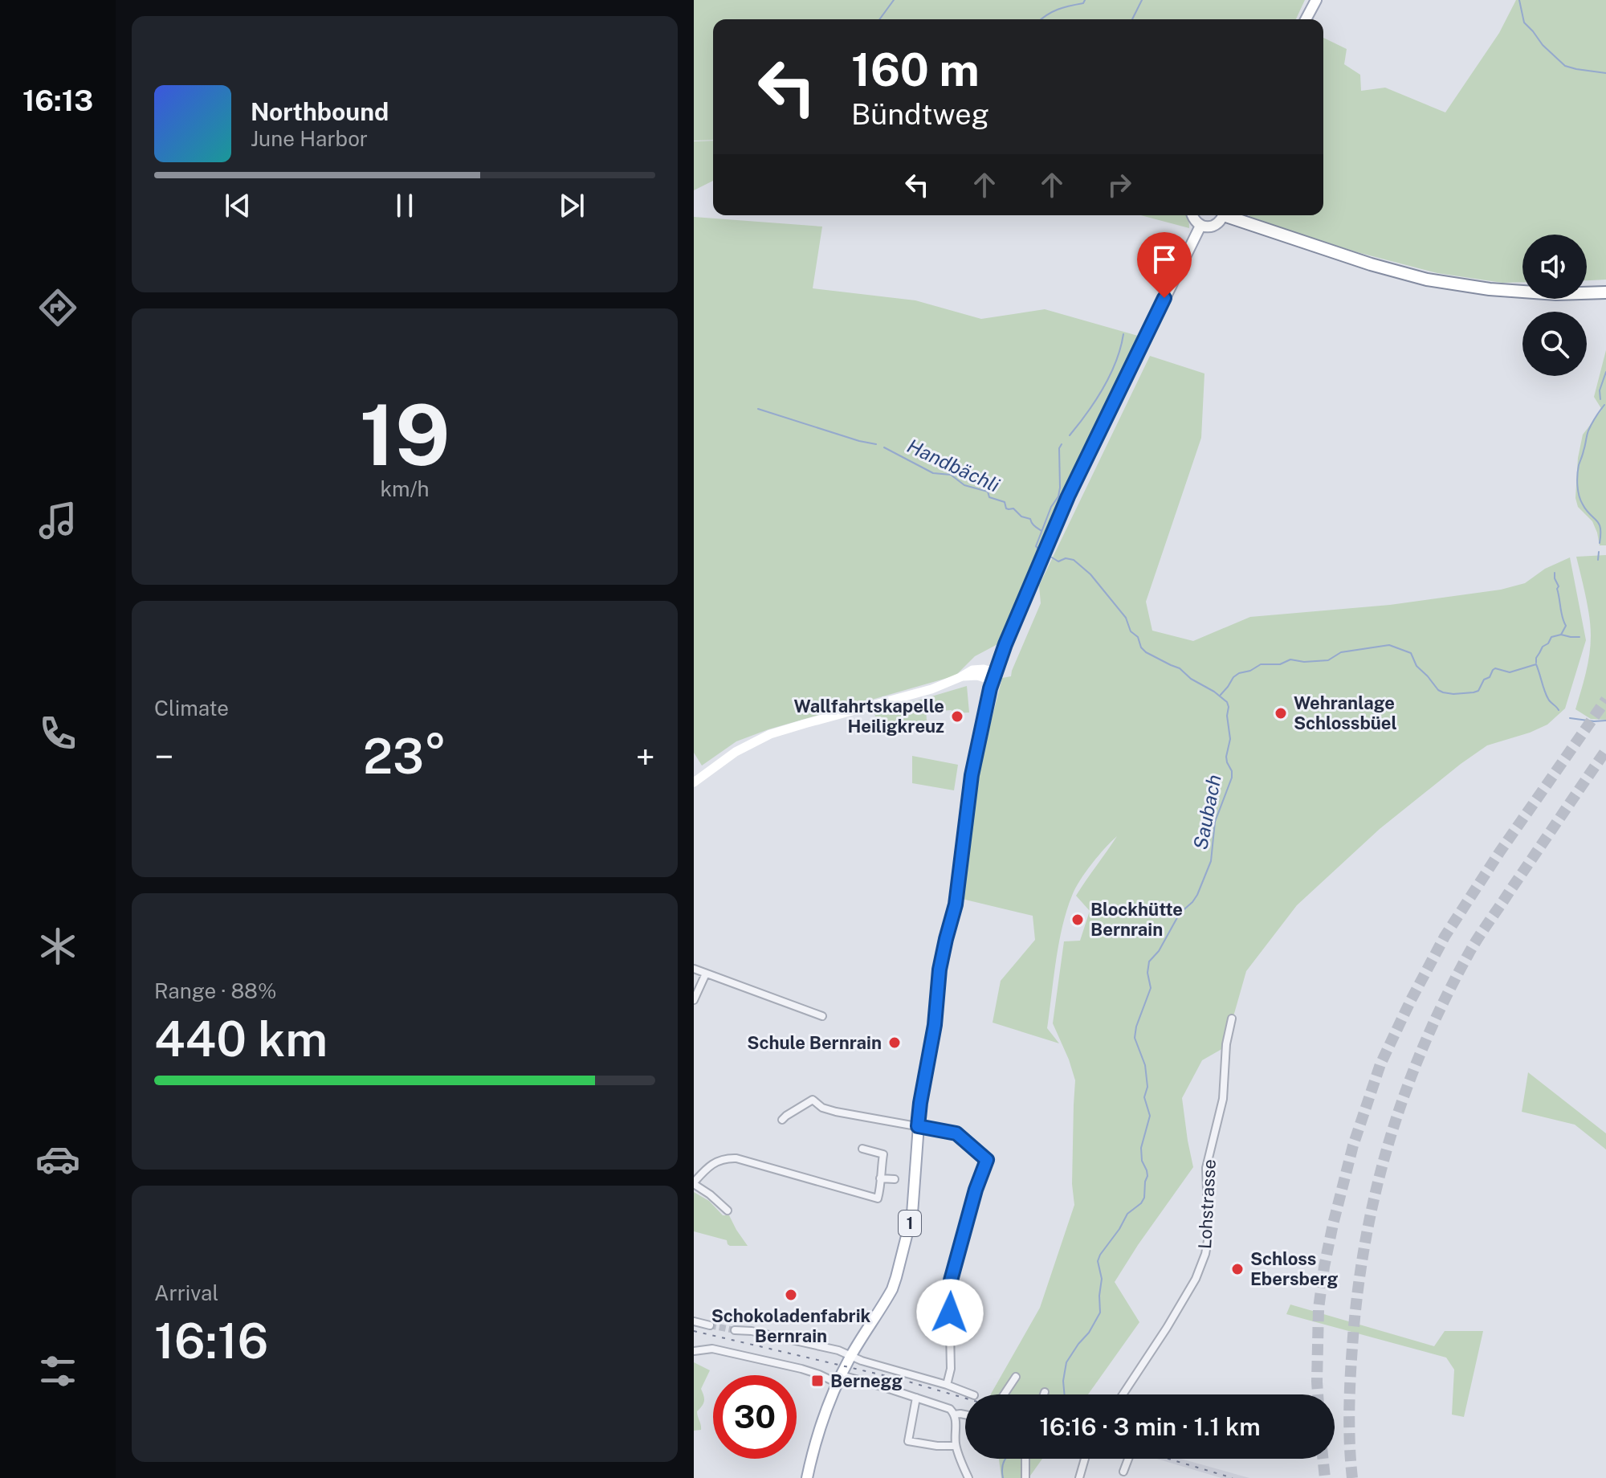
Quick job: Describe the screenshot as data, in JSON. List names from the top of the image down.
{
  "streets": {
    "main road": ["1"],
    "street": ["Lohstrasse"]
  },
  "water": ["Handbächli", "Saubach"],
  "places": {
    "other": [
      "Wehranlage Schlossbüel",
      "Wallfahrtskapelle Heiligkreuz",
      "Blockhütte Bernrain",
      "Schule Bernrain",
      "Schloss Ebersberg",
      "Schokoladenfabrik Bernrain"
    ],
    "transit": ["Bernegg"]
  },
  "page": {
    "tabs": "16:13",
    "turn": ["160 m", "Bündtweg"],
    "song": ["Northbound", "June Harbor"],
    "tile": [
      ["19", "km/h"],
      "Climate",
      ["Range · 88%", "440 km"],
      ["Arrival", "16:16"]
    ],
    "heat": ["−", "23°", "+"],
    "limit": "30",
    "trip": "16:16 · 3 min · 1.1 km"
  }
}
